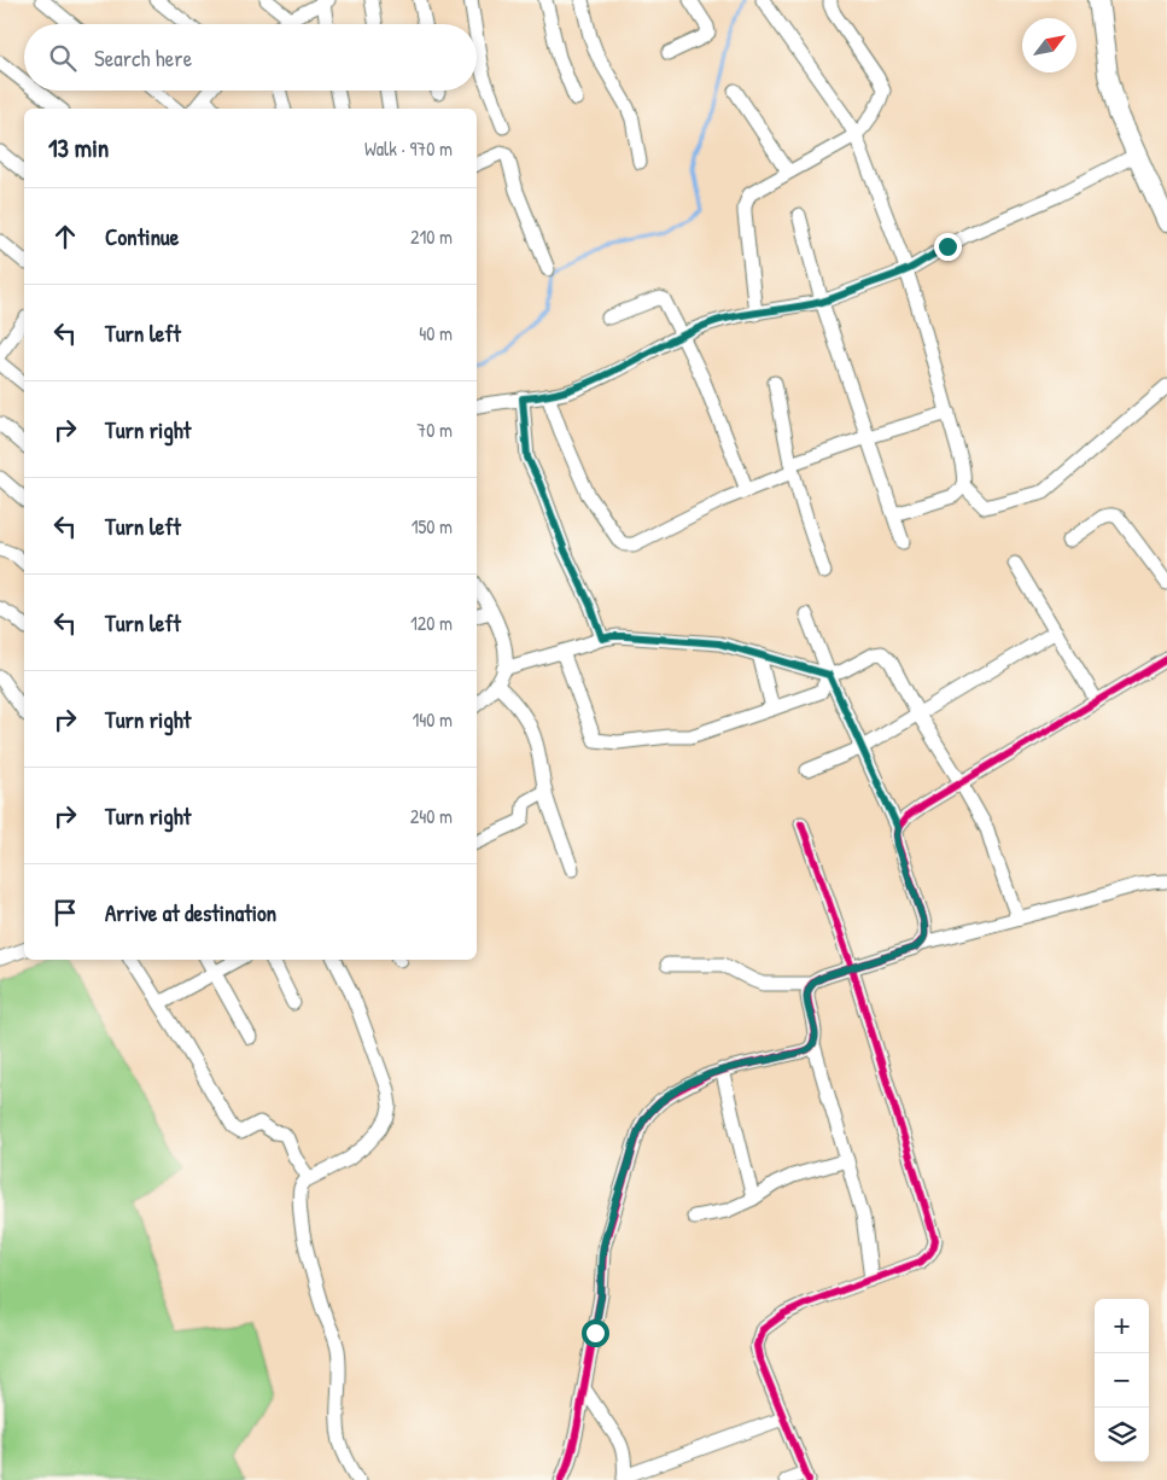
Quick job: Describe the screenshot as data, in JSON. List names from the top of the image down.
{
  "north": "top right",
  "page": {
    "search": "Search here",
    "heading": ["13 min", "Walk · 970 m"],
    "list": [
      ["Continue", "210 m"],
      ["Turn left", "40 m"],
      ["Turn right", "70 m"],
      ["Turn left", "150 m"],
      ["Turn left", "120 m"],
      ["Turn right", "140 m"],
      ["Turn right", "240 m"],
      "Arrive at destination"
    ],
    "map_buttons": ["+", "−"]
  }
}
